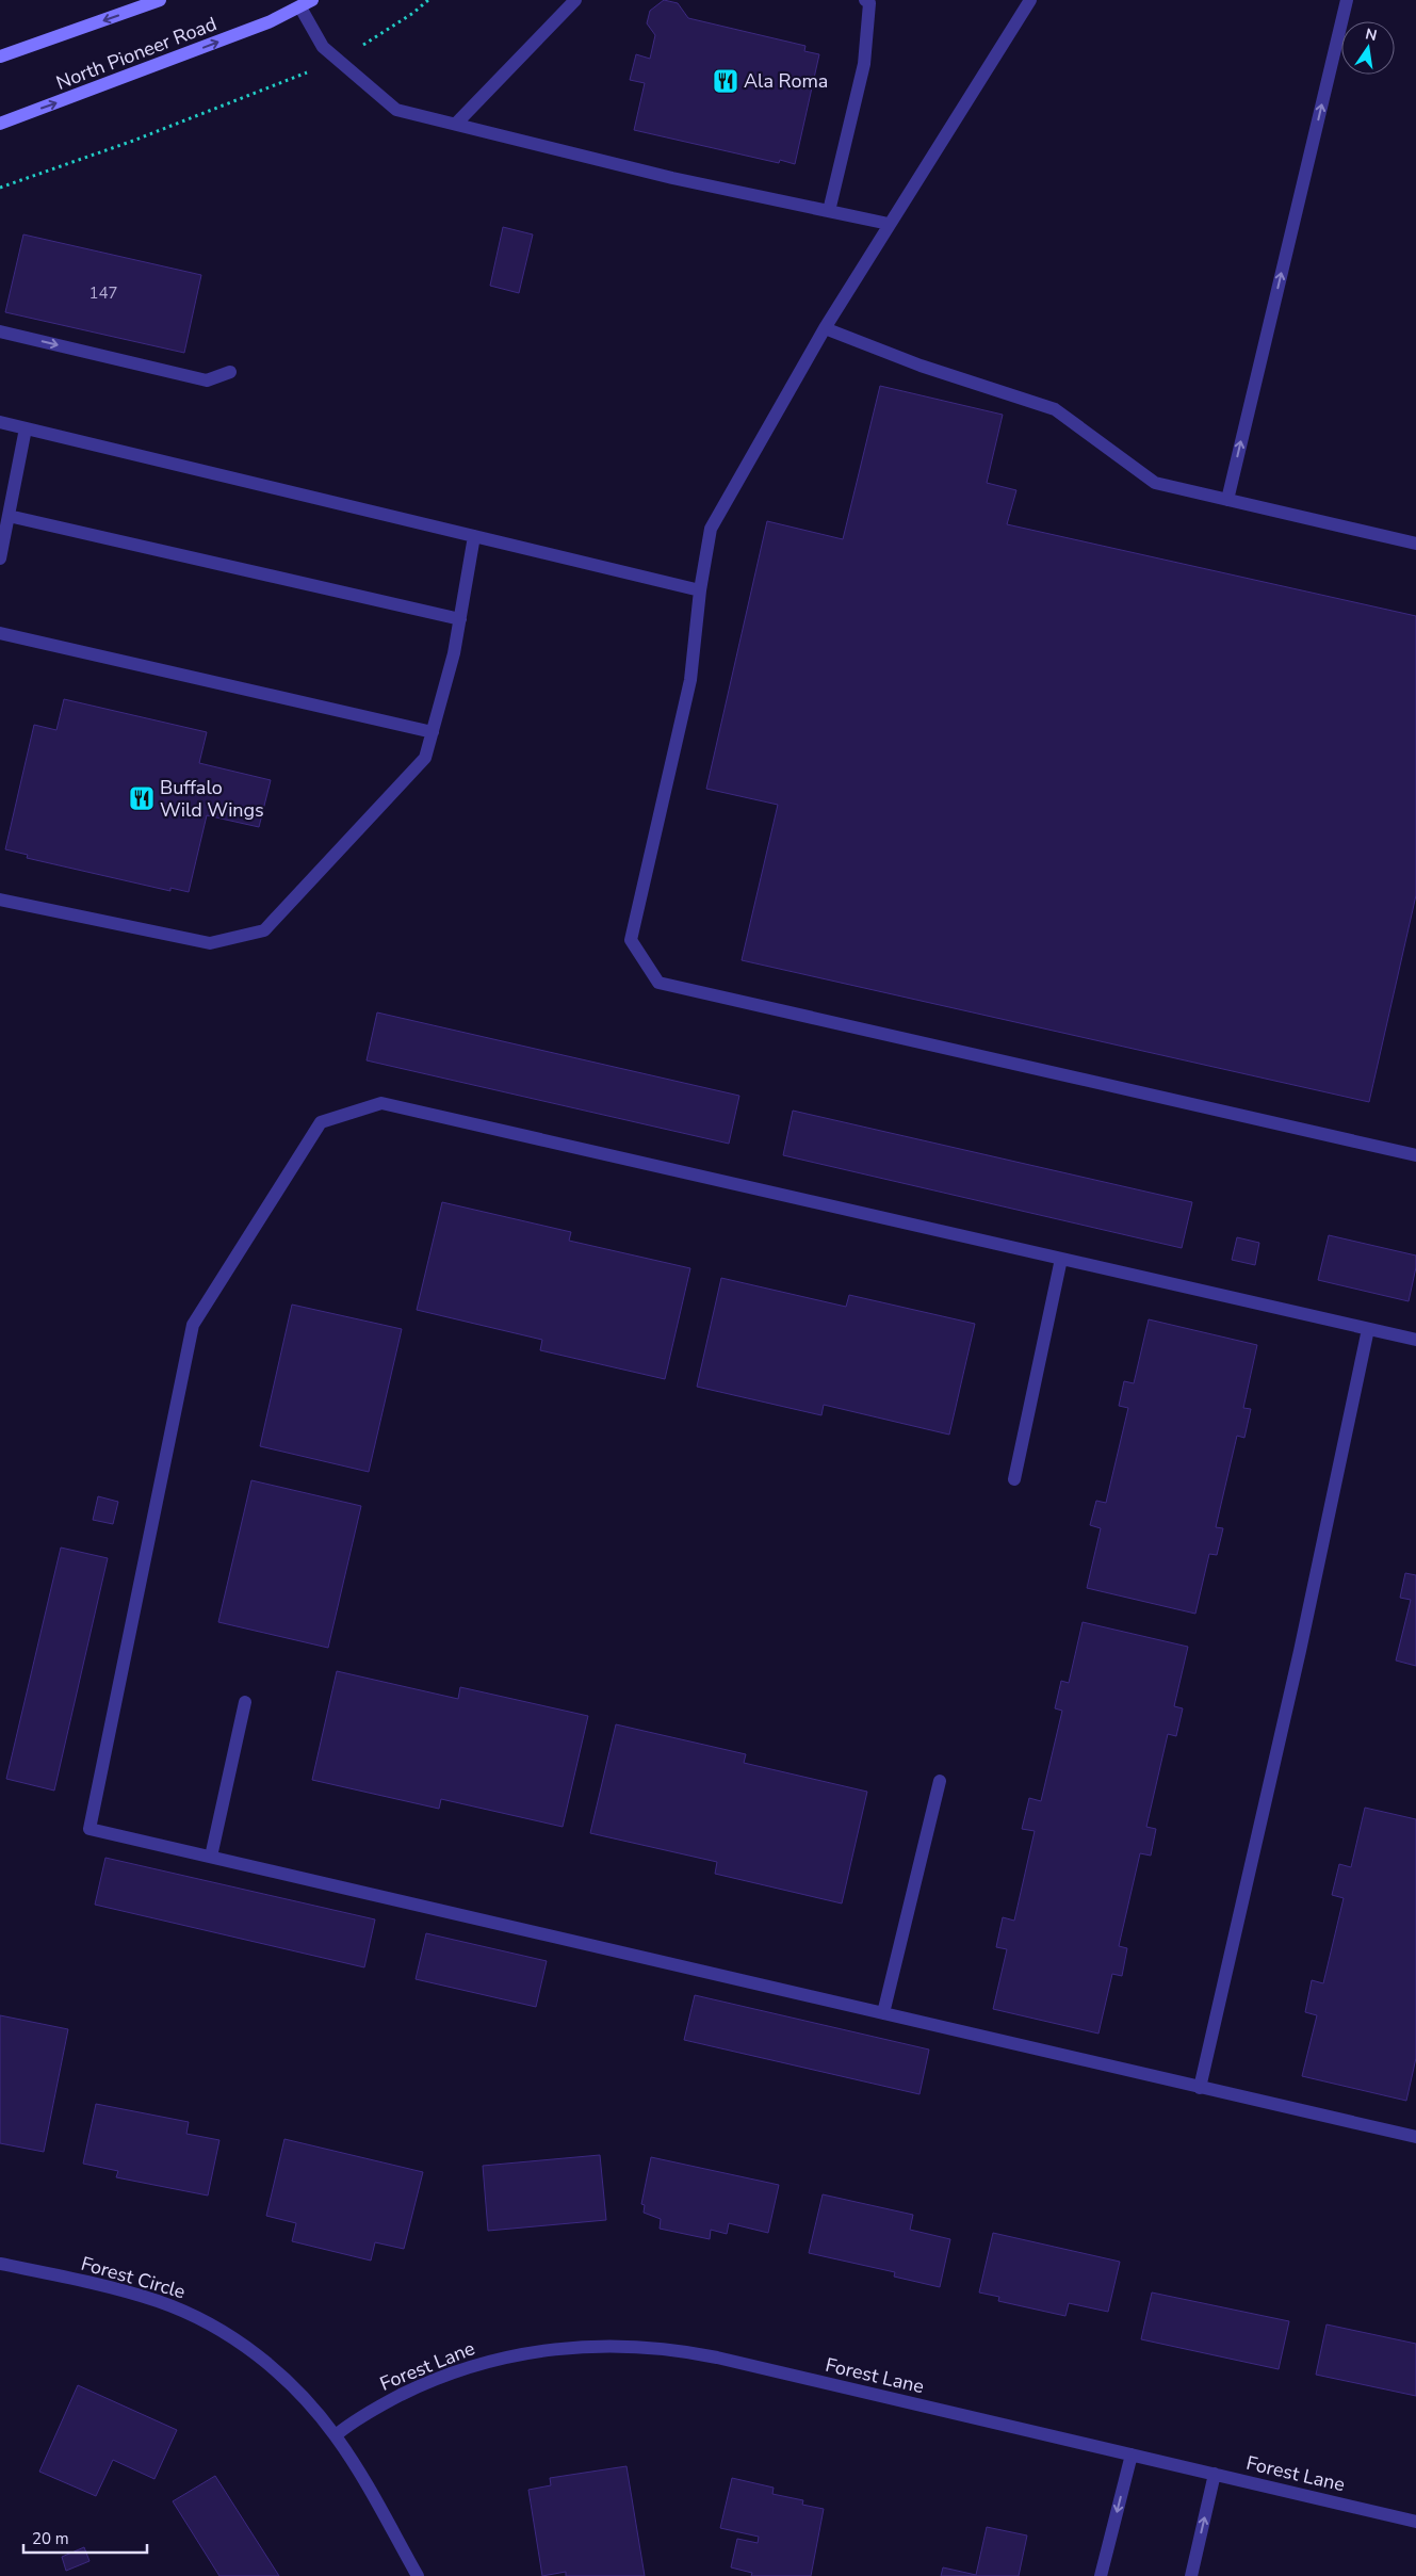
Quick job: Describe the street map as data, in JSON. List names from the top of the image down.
{
  "streets": {
    "main road": ["North Pioneer Road"],
    "street": ["Forest Circle", "Forest Lane"]
  },
  "crossings": [
    ["Forest Circle", "Forest Lane"]
  ],
  "places": {
    "restaurant": ["Ala Roma", "Buffalo Wild Wings"]
  },
  "house_numbers": ["147"],
  "scale_bar": "20 m",
  "north": "top"
}
